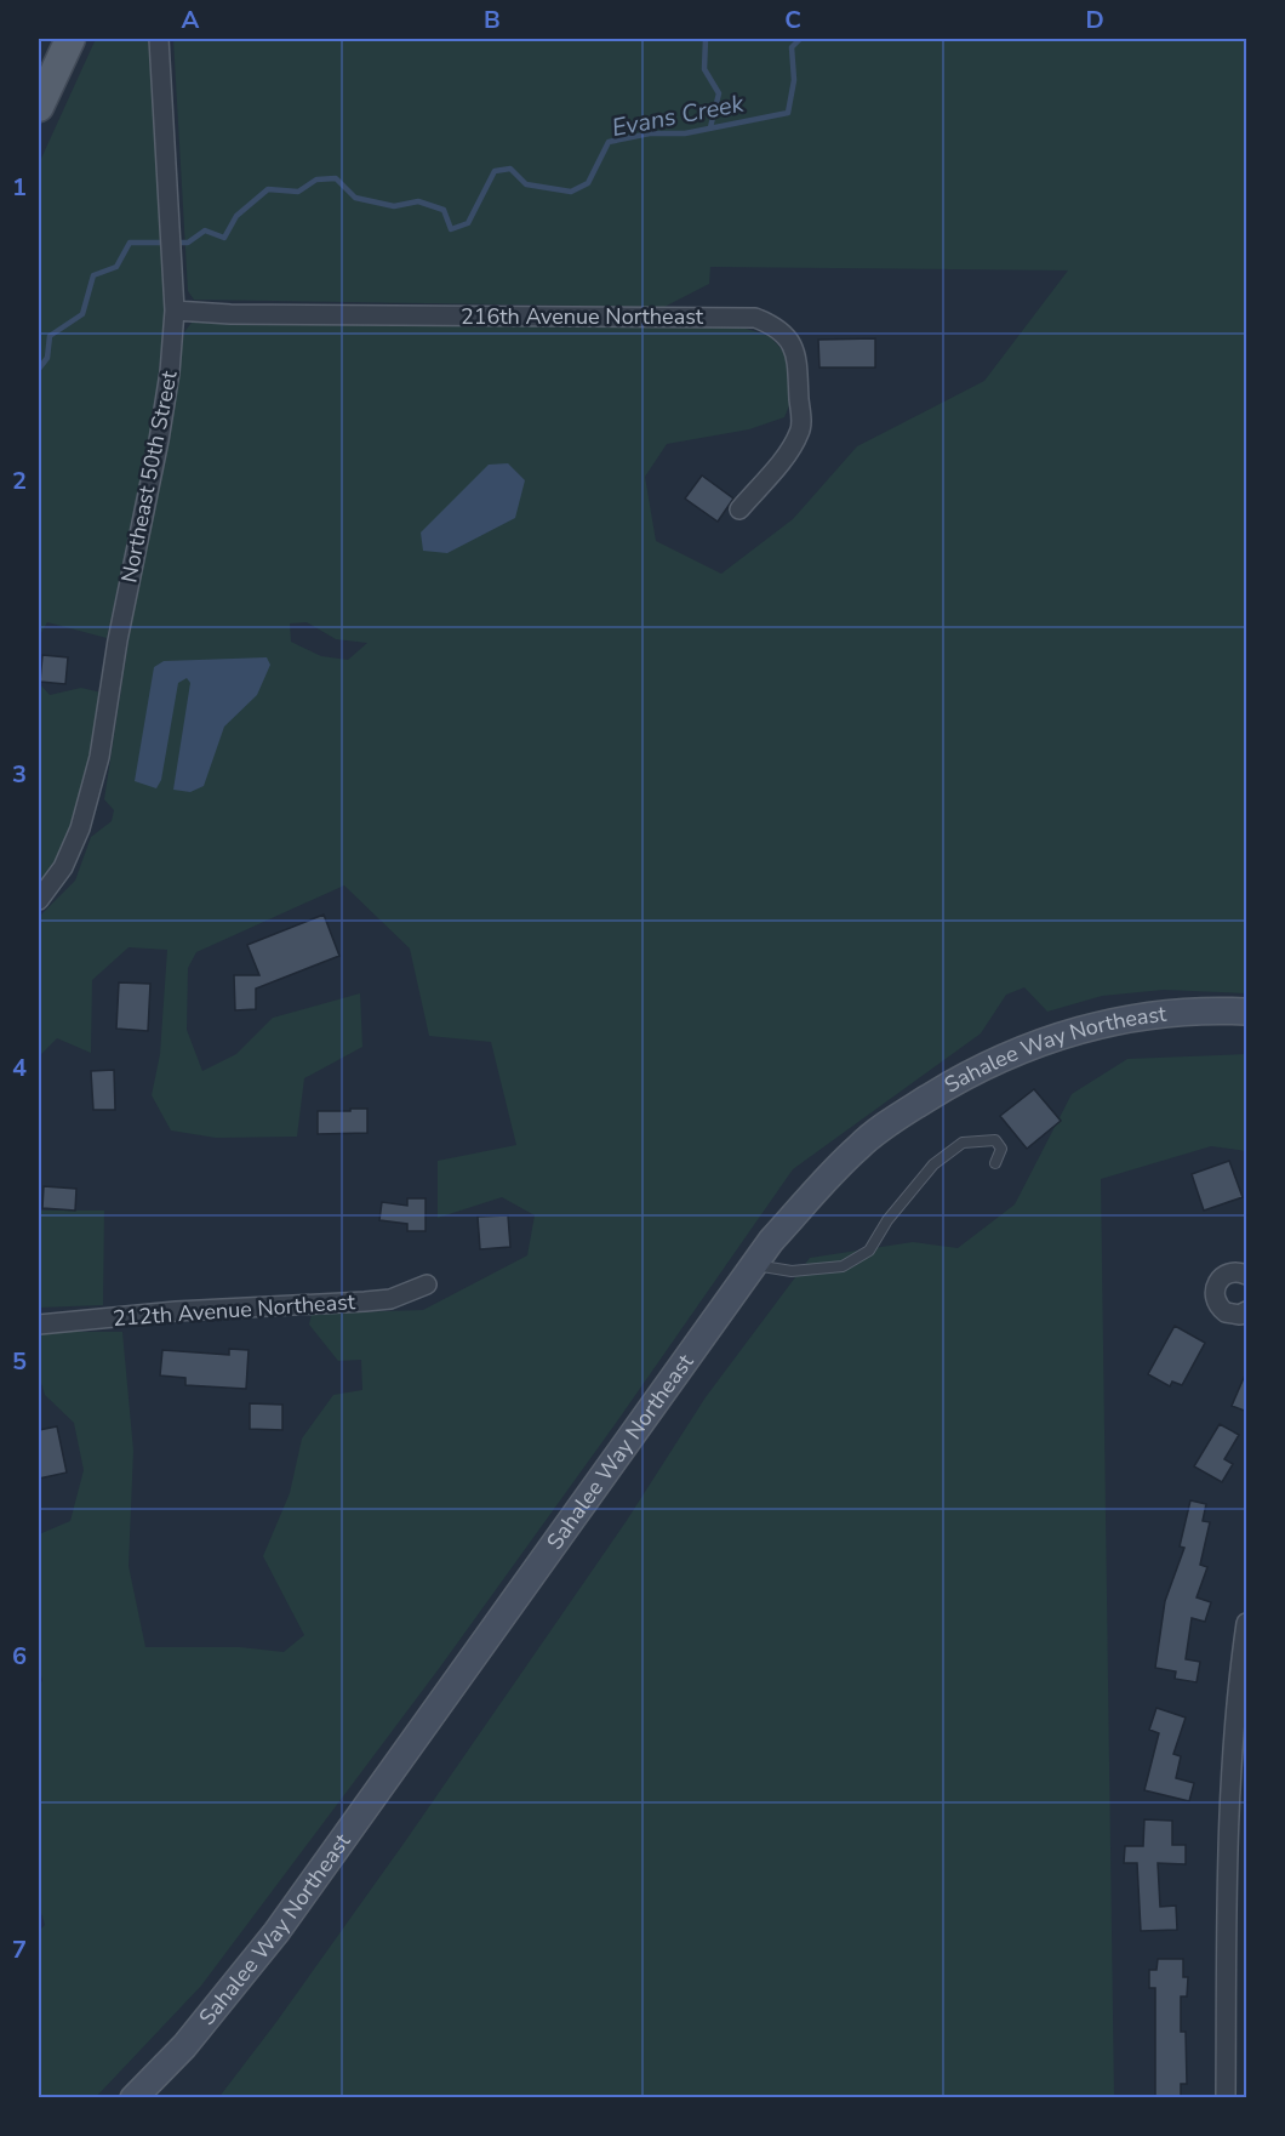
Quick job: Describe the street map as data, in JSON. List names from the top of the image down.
{
  "streets": {
    "main road": ["Sahalee Way Northeast"],
    "street": ["216th Avenue Northeast", "Northeast 50th Street", "212th Avenue Northeast"]
  },
  "crossings": [
    ["216th Avenue Northeast", "Northeast 50th Street"]
  ],
  "water": ["Evans Creek"],
  "grid": {
    "columns": [
      "A",
      "B",
      "C",
      "D"
    ],
    "rows": [
      "1",
      "2",
      "3",
      "4",
      "5",
      "6",
      "7"
    ]
  }
}
